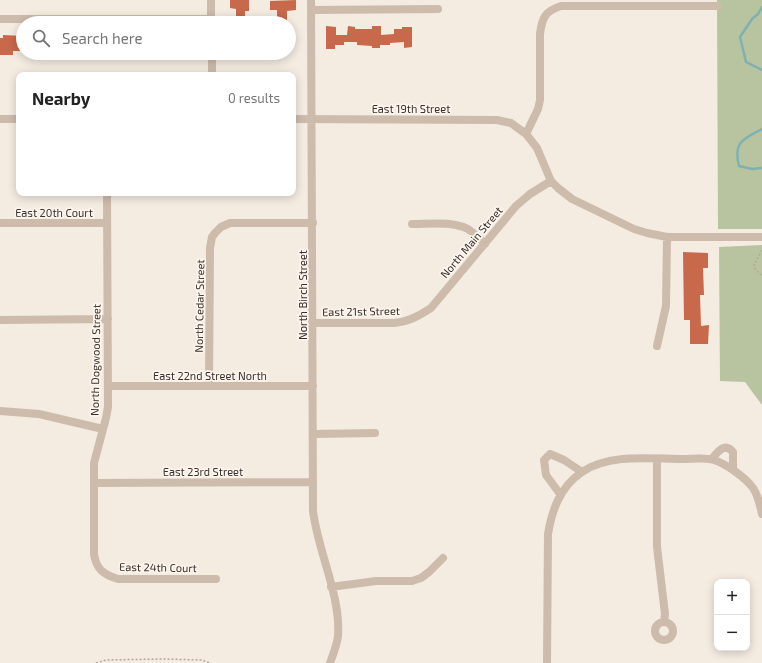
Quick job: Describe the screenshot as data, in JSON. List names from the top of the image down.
{
  "streets": {
    "street": [
      "East 19th Street",
      "East 20th Court",
      "North Main Street",
      "North Birch Street",
      "North Cedar Street",
      "East 21st Street",
      "North Dogwood Street",
      "East 22nd Street North",
      "East 23rd Street",
      "East 24th Court"
    ]
  },
  "crossings": [
    ["East 19th Street", "North Birch Street"],
    ["East 20th Court", "North Dogwood Street"],
    ["North Main Street", "East 21st Street"],
    ["North Birch Street", "North Cedar Street"],
    ["North Birch Street", "East 21st Street"],
    ["North Birch Street", "East 22nd Street North"],
    ["North Birch Street", "East 23rd Street"],
    ["North Cedar Street", "East 22nd Street North"],
    ["North Dogwood Street", "East 22nd Street North"],
    ["North Dogwood Street", "East 23rd Street"],
    ["North Dogwood Street", "East 24th Court"]
  ],
  "page": {
    "search": "Search here",
    "heading": ["Nearby", "0 results"],
    "map_buttons": ["+", "−"]
  }
}
